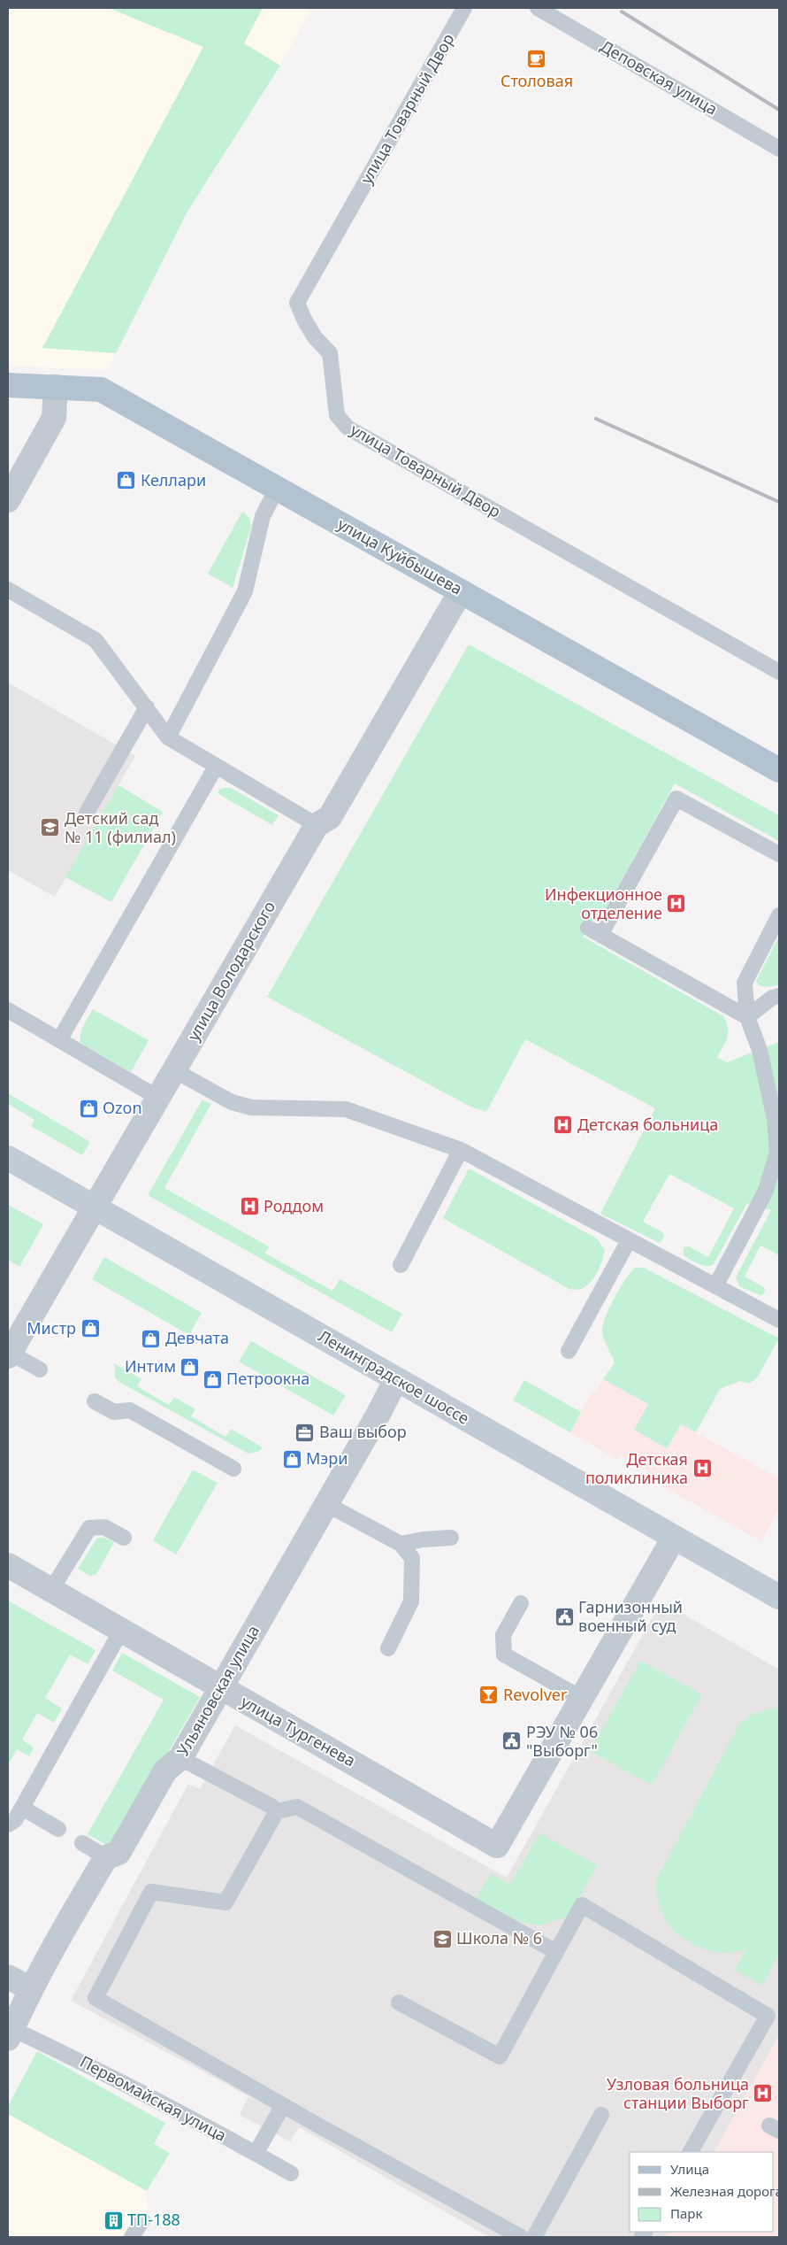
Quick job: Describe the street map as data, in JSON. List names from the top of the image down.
{
  "streets": {
    "main road": ["улица Куйбышева", "Ленинградское шоссе"],
    "street": ["улица Володарского", "Ульяновская улица", "улица Тургенева"],
    "lane": ["Деповская улица", "улица Товарный Двор", "Первомайская улица"]
  },
  "crossings": [
    ["улица Куйбышева", "улица Володарского"],
    ["улица Володарского", "Ленинградское шоссе"],
    ["Ленинградское шоссе", "Ульяновская улица"],
    ["Ульяновская улица", "улица Тургенева"],
    ["Ульяновская улица", "Первомайская улица"]
  ],
  "places": {
    "cafe": ["Столовая"],
    "shop": [
      "Келлари",
      "Ozon",
      "Мистр",
      "Девчата",
      "Интим",
      "Петроокна",
      "Мэри"
    ],
    "school or university": ["Детский сад № 11 (филиал)", "Школа № 6"],
    "hospital": [
      "Инфекционное отделение",
      "Детская больница",
      "Роддом",
      "Детская поликлиника",
      "Узловая больница станции Выборг"
    ],
    "office": ["Ваш выбор"],
    "public building": ["Гарнизонный военный суд", "РЭУ № 06 \"Выборг\""],
    "bar": ["Revolver"],
    "building": ["ТП-188"]
  },
  "legend": ["Улица", "Железная дорога", "Парк"]
}
